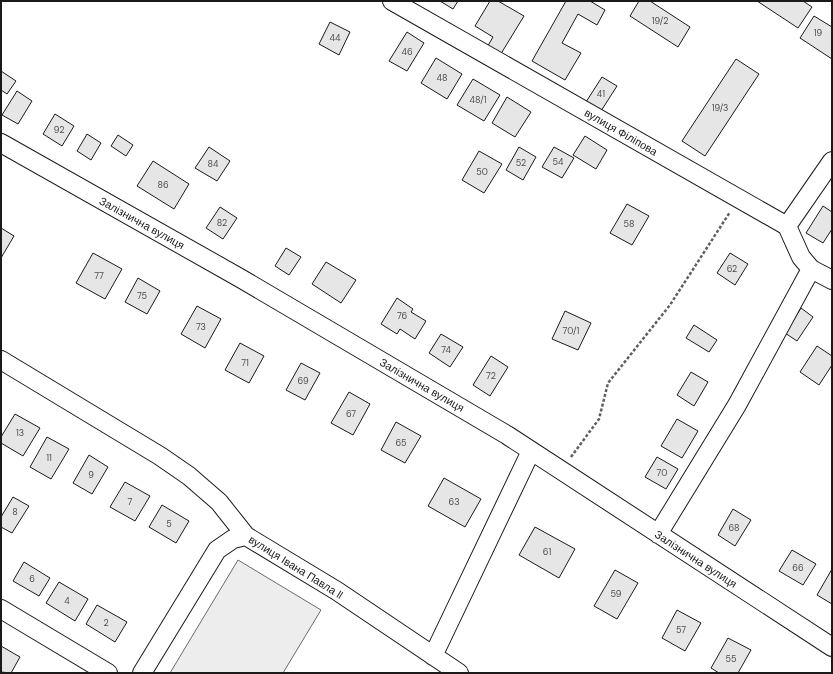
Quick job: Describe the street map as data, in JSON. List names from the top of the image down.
{
  "streets": {
    "street": ["вулиця Філіпова", "Залізнична вулиця", "вулиця Івана Павла II"]
  },
  "house_numbers": [
    "19/2",
    "19",
    "44",
    "46",
    "48",
    "41",
    "48/1",
    "19/3",
    "92",
    "54",
    "52",
    "84",
    "50",
    "86",
    "82",
    "58",
    "62",
    "77",
    "75",
    "76",
    "73",
    "70/1",
    "74",
    "71",
    "72",
    "69",
    "67",
    "13",
    "65",
    "11",
    "70",
    "9",
    "7",
    "63",
    "8",
    "5",
    "68",
    "61",
    "66",
    "6",
    "59",
    "4",
    "2",
    "57",
    "55"
  ]
}
